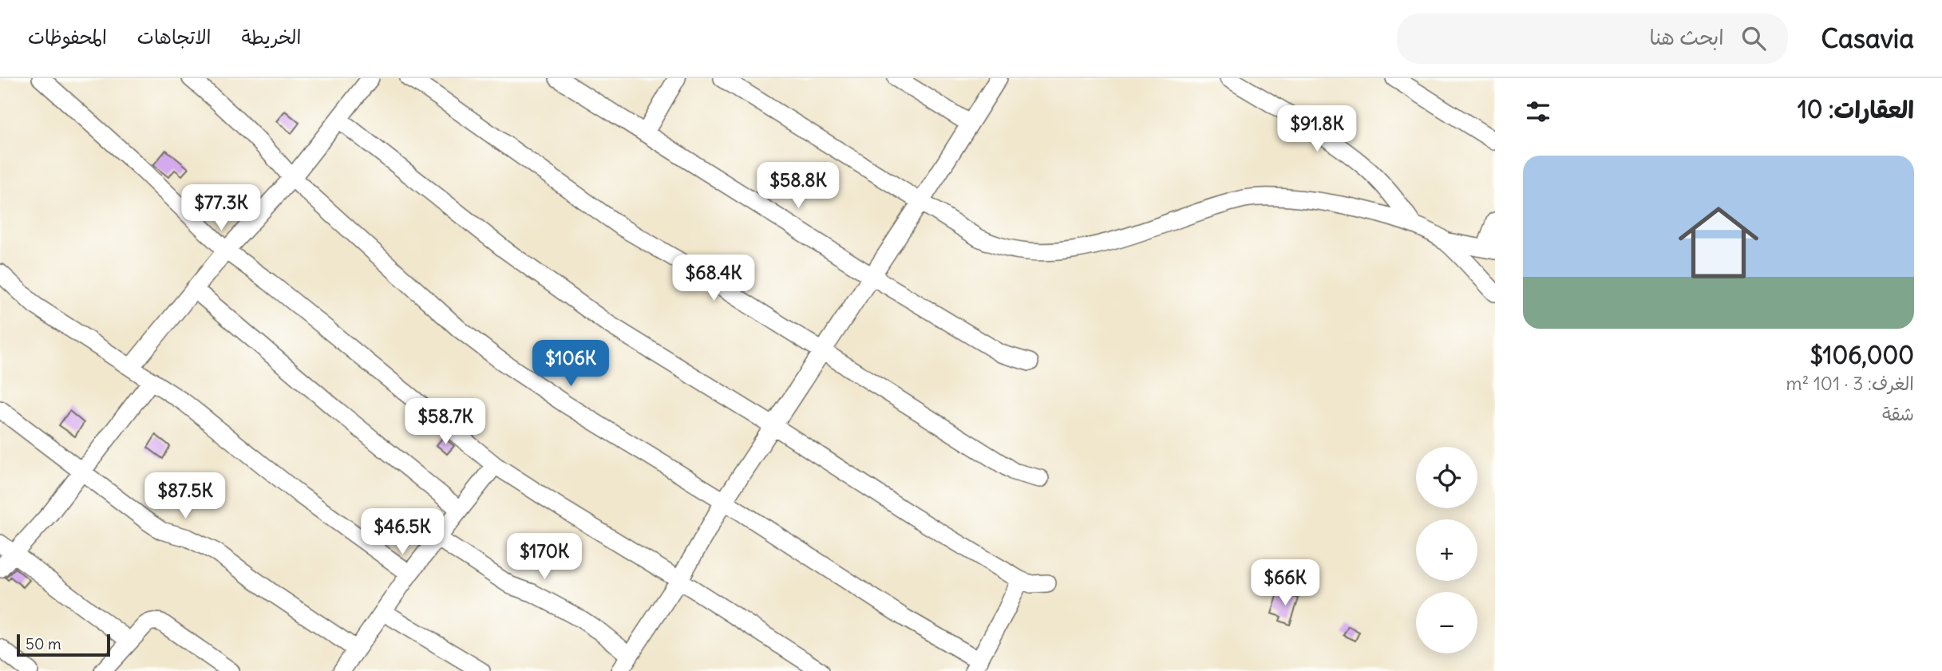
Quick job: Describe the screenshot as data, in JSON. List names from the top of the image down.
{
  "scale_bar": "50 m",
  "page": {
    "header": "Casavia",
    "search": "ابحث هنا",
    "nav": ["الخريطة", "الاتجاهات", "المحفوظات"],
    "heading": "العقارات: 10",
    "price": [
      "$91.8K",
      "$58.8K",
      "$77.3K",
      "$68.4K",
      "$106K",
      "$58.7K",
      "$87.5K",
      "$46.5K",
      "$170K",
      "$66K"
    ],
    "list": [
      {
        "name": "$106,000",
        "note": "الغرف: 3 · 101 m² · شقة"
      }
    ],
    "map_buttons": ["+", "−"],
    "scale": "50 m"
  }
}
